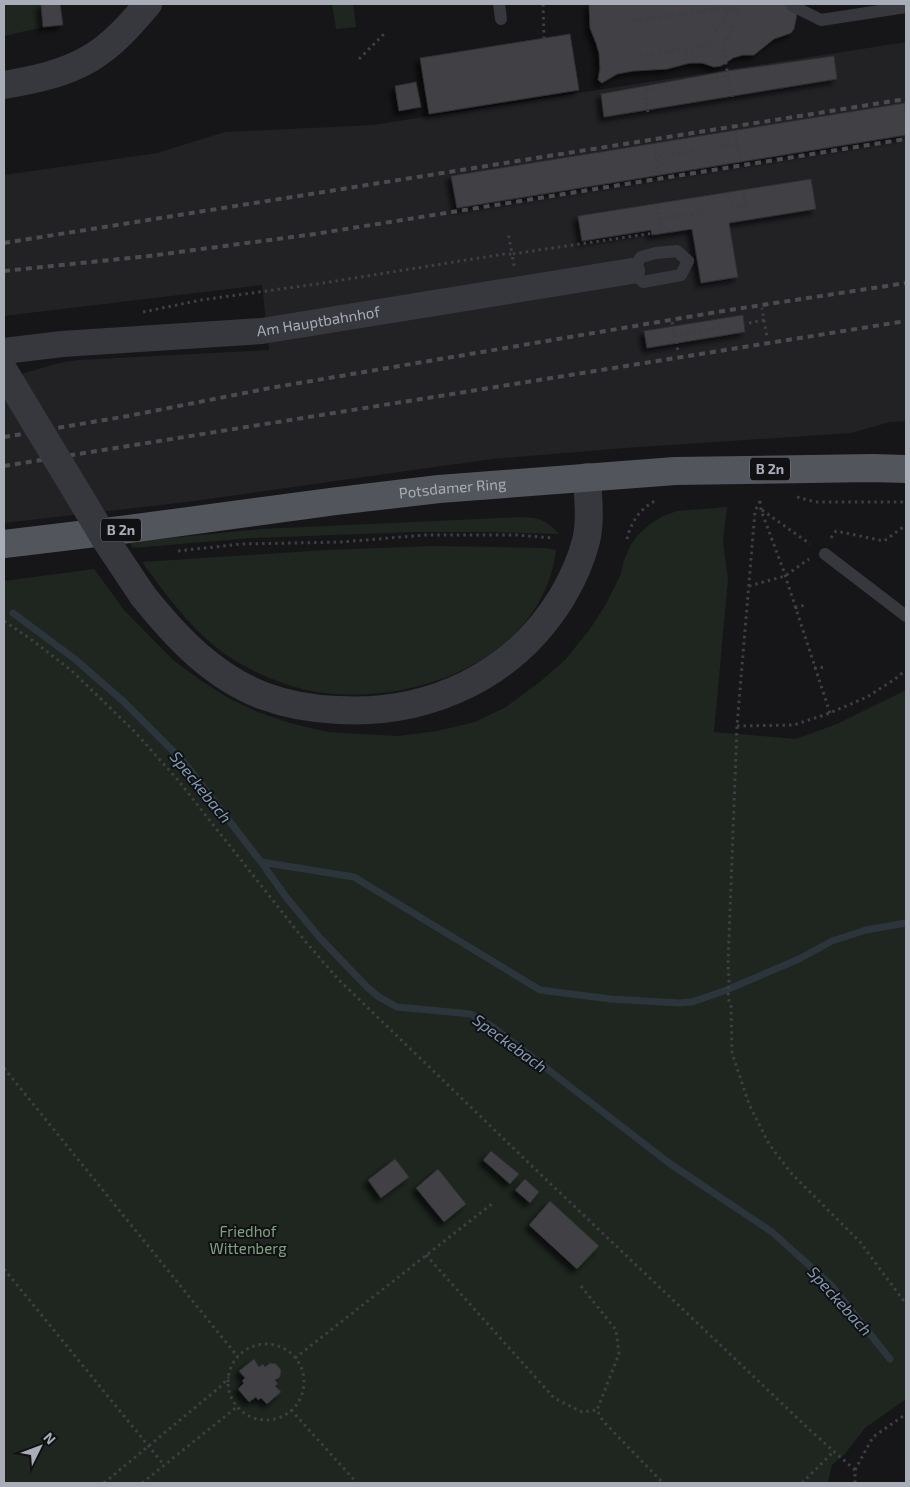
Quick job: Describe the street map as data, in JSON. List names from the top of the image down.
{
  "streets": {
    "main road": ["B 2n", "Potsdamer Ring"],
    "street": ["Am Hauptbahnhof"]
  },
  "water": ["Speckebach"],
  "parks": ["Friedhof Wittenberg"],
  "north": "top right"
}
